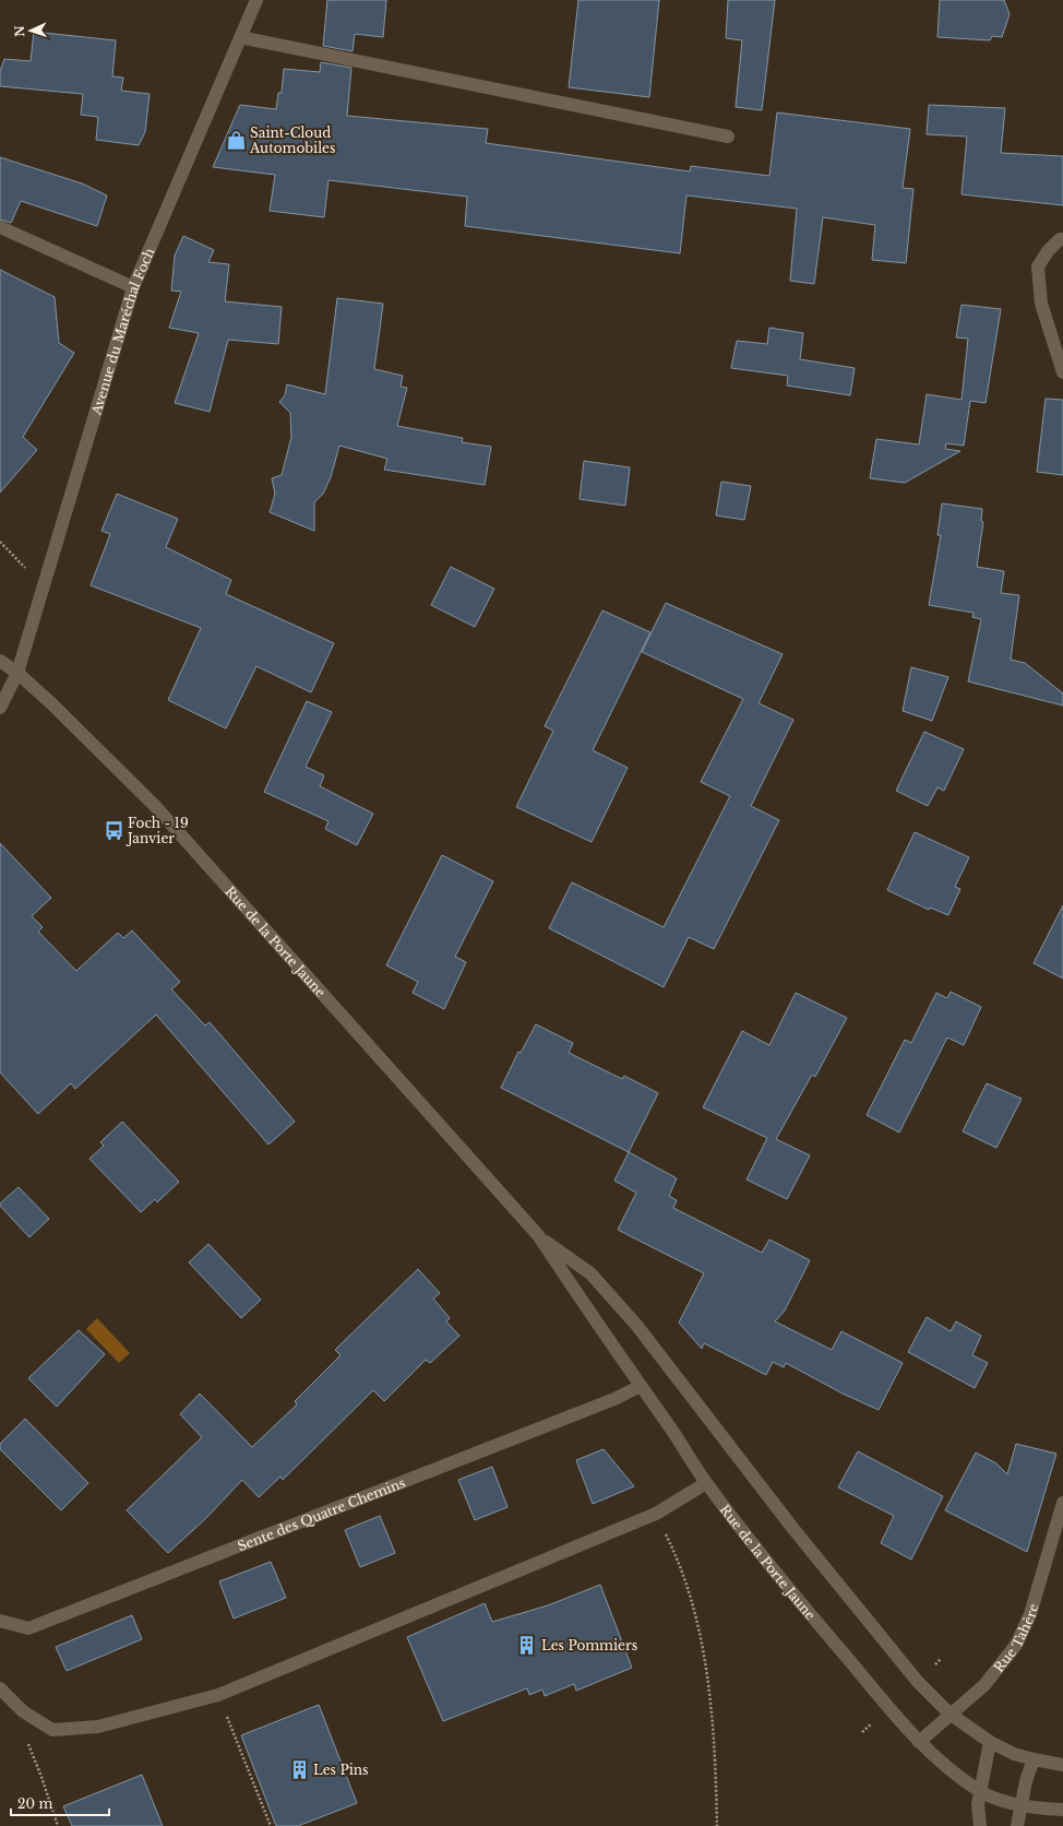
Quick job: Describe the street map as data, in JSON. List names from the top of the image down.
{
  "streets": {
    "street": [
      "Avenue du Maréchal Foch",
      "Rue de la Porte Jaune",
      "Sente des Quatre Chemins",
      "Rue Tahère"
    ]
  },
  "crossings": [
    ["Avenue du Maréchal Foch", "Rue de la Porte Jaune"],
    ["Rue de la Porte Jaune", "Sente des Quatre Chemins"],
    ["Rue de la Porte Jaune", "Rue Tahère"]
  ],
  "places": {
    "shop": ["Saint-Cloud Automobiles"],
    "bus stop": ["Foch - 19 Janvier"],
    "building": ["Les Pommiers", "Les Pins"]
  },
  "scale_bar": "20 m",
  "north": "left"
}
